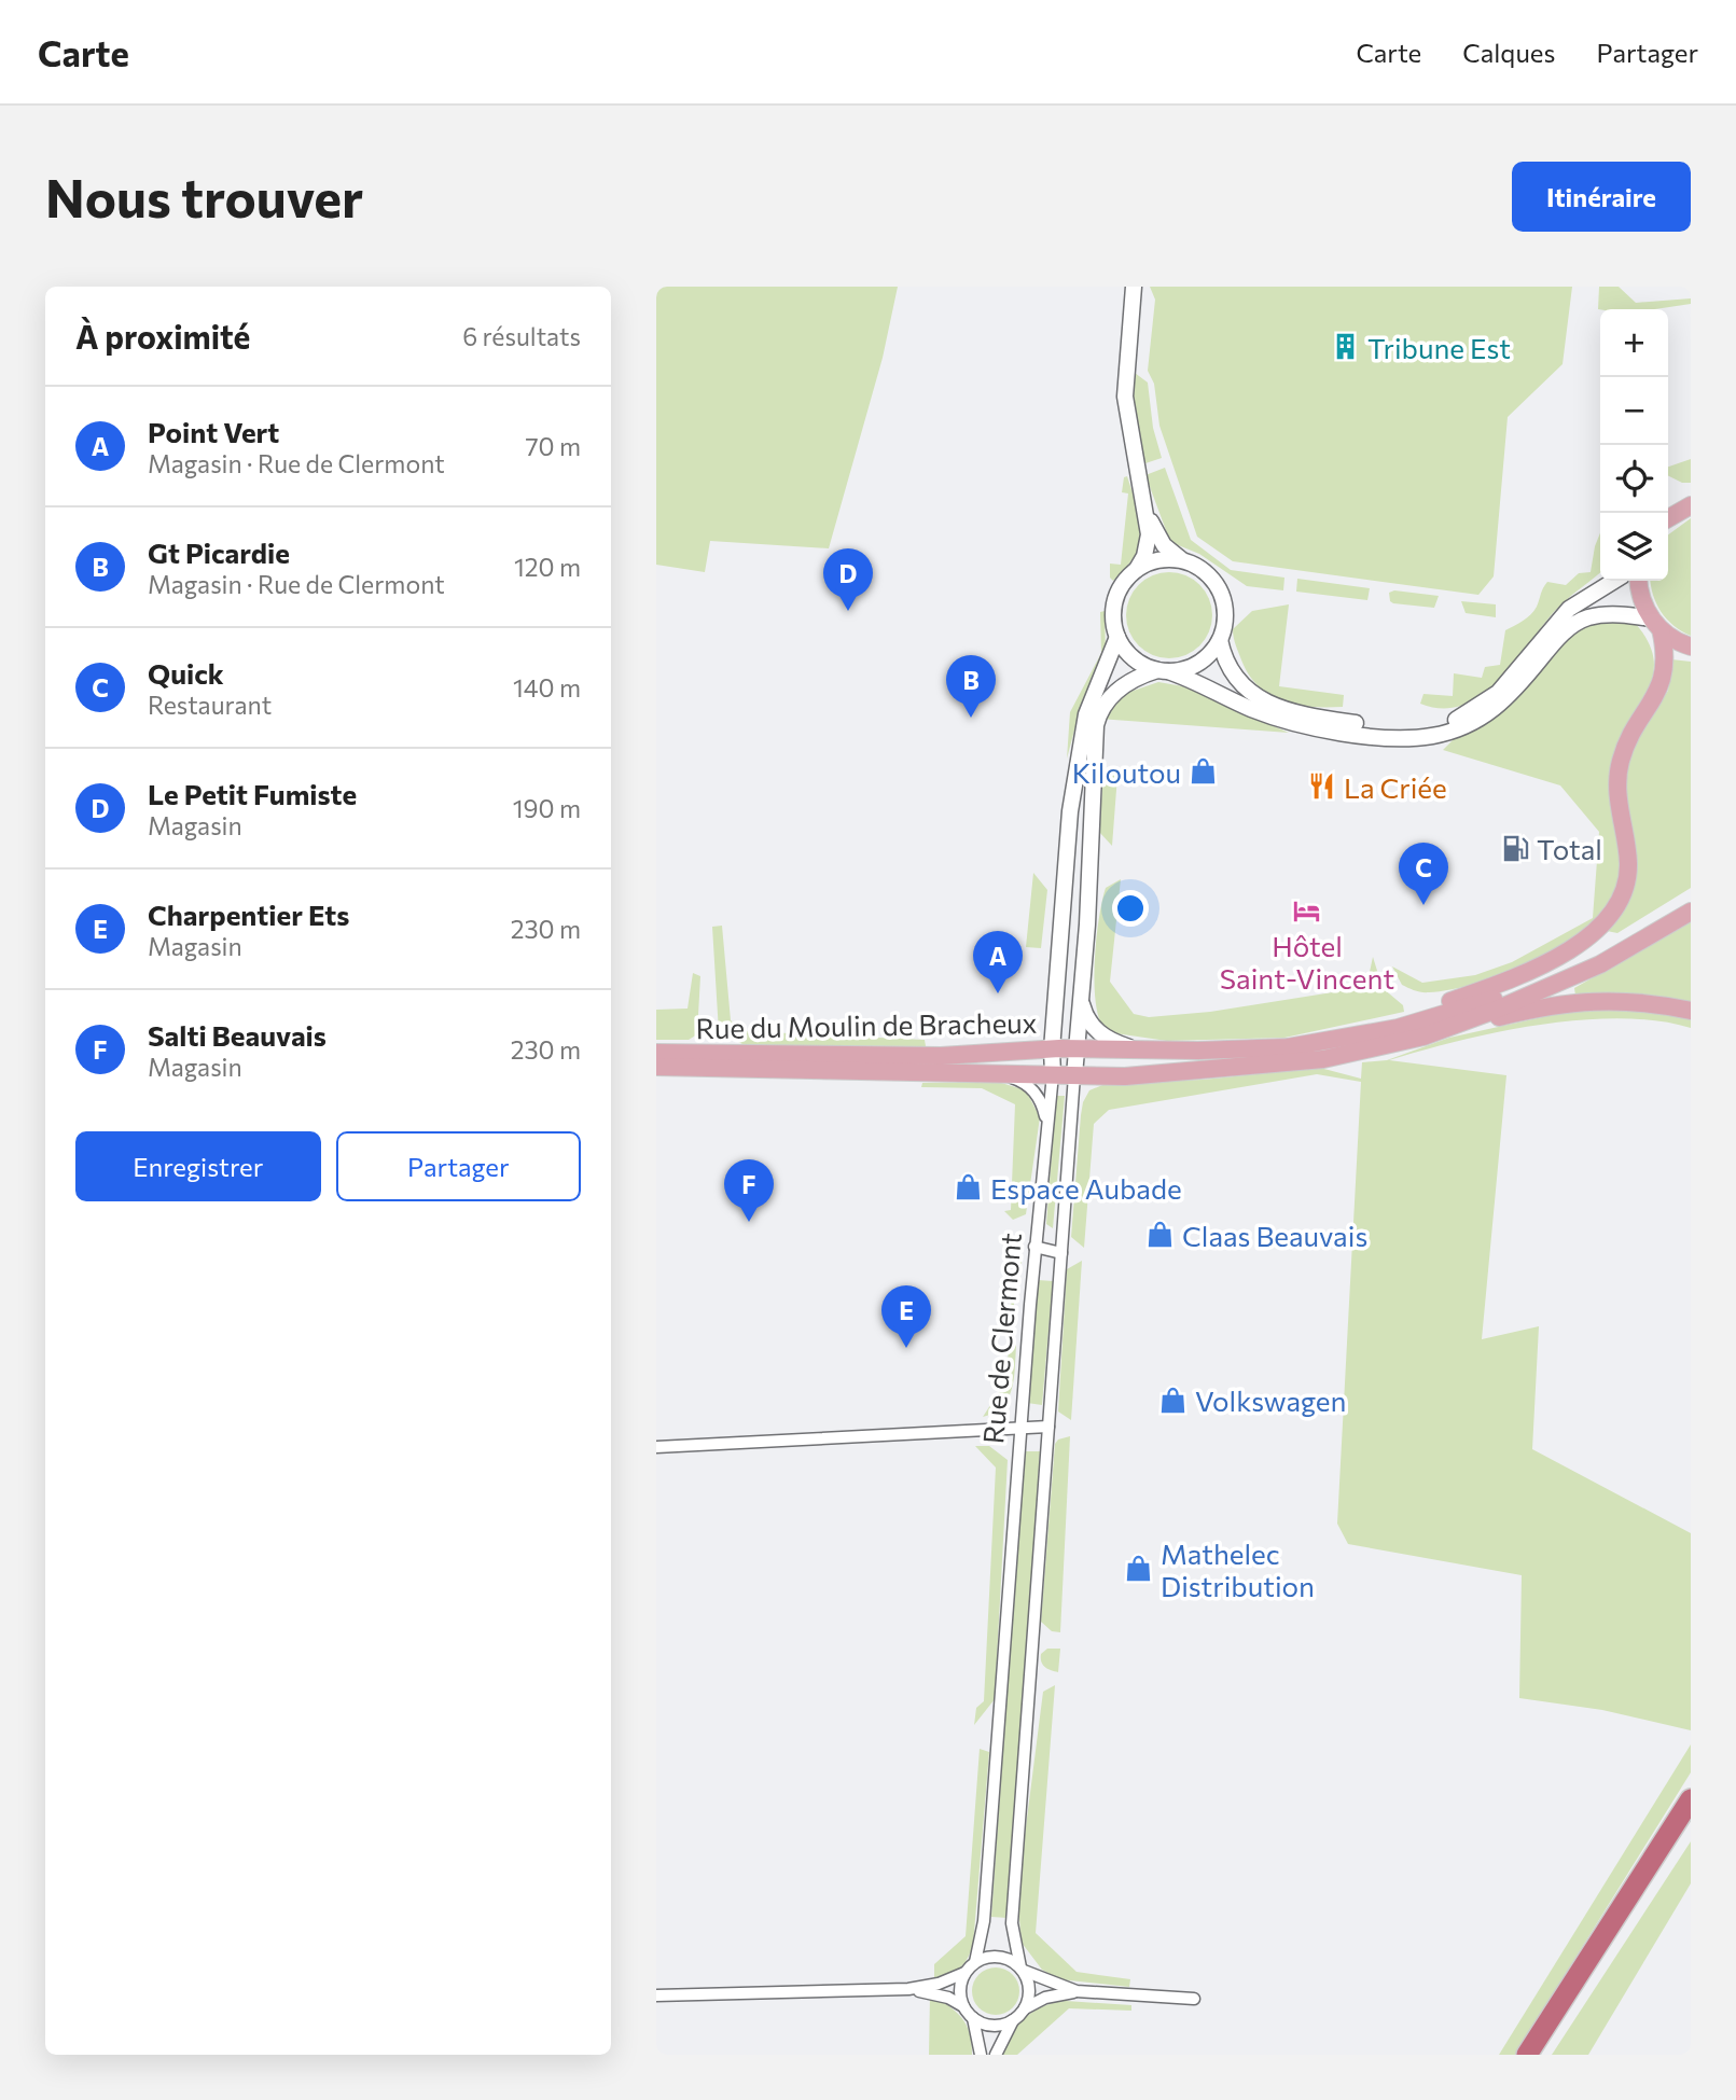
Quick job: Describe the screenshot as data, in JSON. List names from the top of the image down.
{
  "streets": {
    "main road": ["Rue du Moulin de Bracheux", "Rue de Clermont"]
  },
  "crossings": [
    ["Rue du Moulin de Bracheux", "Rue de Clermont"]
  ],
  "places": {
    "building": ["Tribune Est"],
    "shop": [
      "Kiloutou",
      "Espace Aubade",
      "Claas Beauvais",
      "Volkswagen",
      "Mathelec Distribution"
    ],
    "restaurant": ["La Criée"],
    "fuel station": ["Total"],
    "hotel": ["Hôtel Saint-Vincent"]
  },
  "page": {
    "header": "Carte",
    "nav": ["Carte", "Calques", "Partager"],
    "buttons": [
      "Itinéraire",
      ["Enregistrer", "Partager"]
    ],
    "title": "Nous trouver",
    "heading": ["À proximité", "6 résultats"],
    "map_buttons": ["+", "−"],
    "list": [
      {
        "mark": "A",
        "name": "Point Vert",
        "note": "Magasin · Rue de Clermont",
        "value": "70 m"
      },
      {
        "mark": "B",
        "name": "Gt Picardie",
        "note": "Magasin · Rue de Clermont",
        "value": "120 m"
      },
      {
        "mark": "C",
        "name": "Quick",
        "note": "Restaurant",
        "value": "140 m"
      },
      {
        "mark": "D",
        "name": "Le Petit Fumiste",
        "note": "Magasin",
        "value": "190 m"
      },
      {
        "mark": "E",
        "name": "Charpentier Ets",
        "note": "Magasin",
        "value": "230 m"
      },
      {
        "mark": "F",
        "name": "Salti Beauvais",
        "note": "Magasin",
        "value": "230 m"
      }
    ],
    "pins": [
      "D",
      "B",
      "C",
      "A",
      "F",
      "E"
    ]
  }
}
